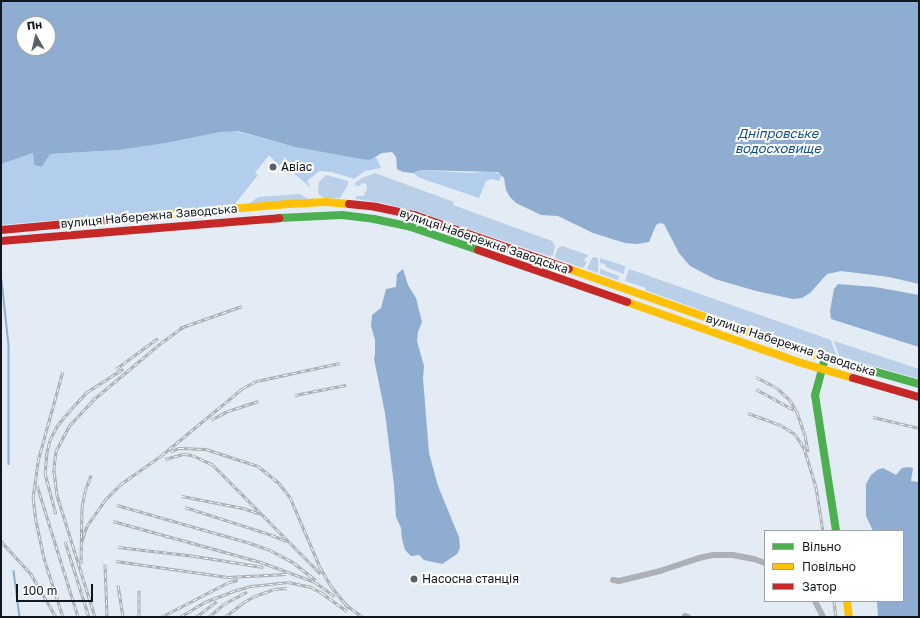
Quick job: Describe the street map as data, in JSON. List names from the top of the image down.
{
  "streets": {
    "main road": ["вулиця Набережна Заводська"]
  },
  "water": ["Дніпровське водосховище"],
  "places": ["Авіас", "Насосна станція"],
  "legend": ["Вільно", "Повільно", "Затор"],
  "scale_bar": "100 m",
  "north": "top"
}
